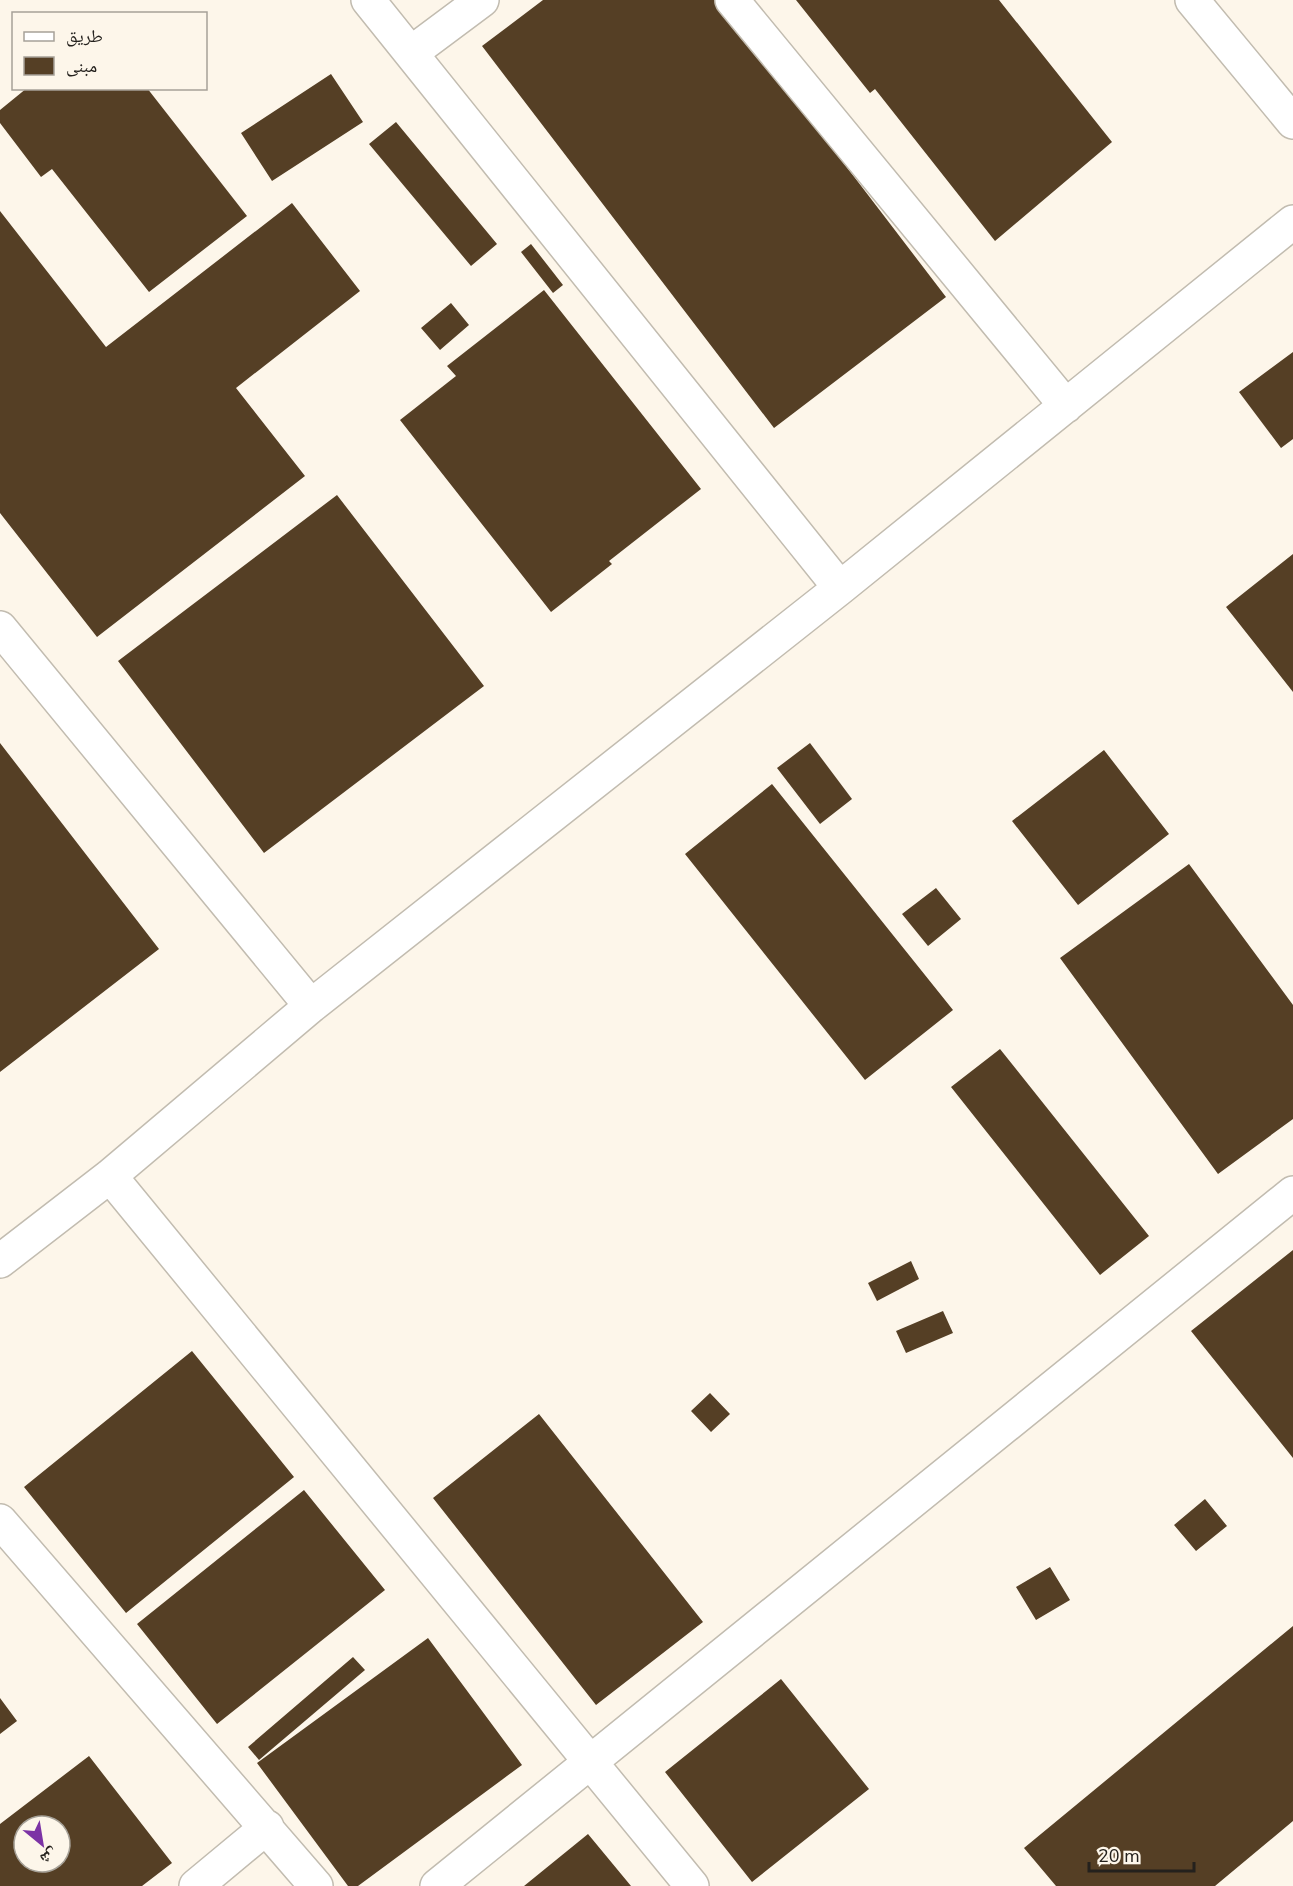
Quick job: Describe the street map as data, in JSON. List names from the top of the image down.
{
  "legend": ["طريق", "مبنى"],
  "scale_bar": "20 m",
  "north": "bottom right"
}
